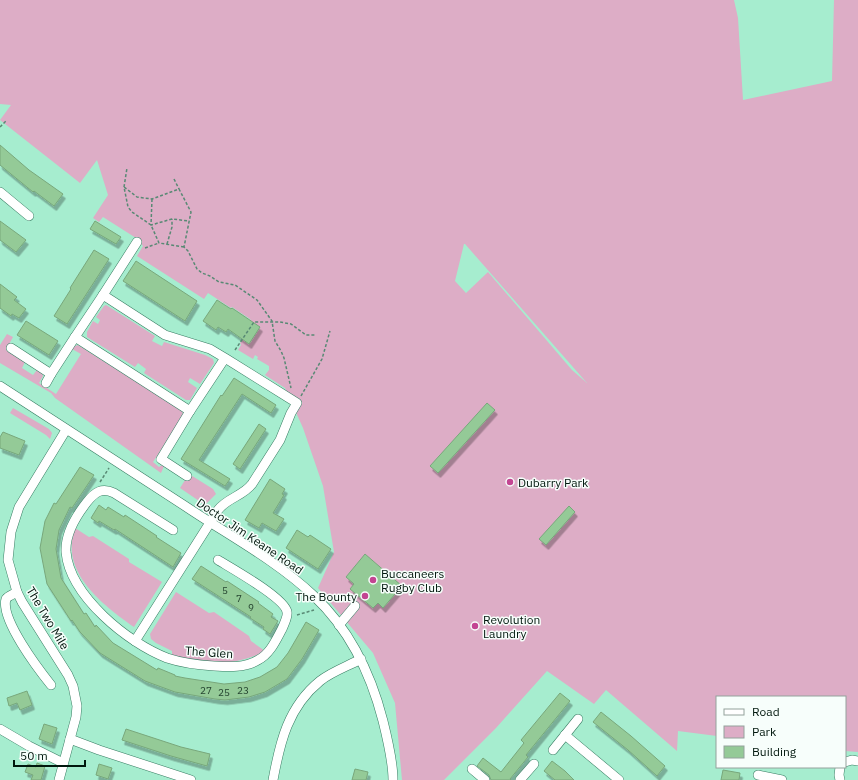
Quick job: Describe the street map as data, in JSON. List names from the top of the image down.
{
  "streets": {
    "street": ["Doctor Jim Keane Road", "The Two Mile", "The Glen"]
  },
  "crossings": [
    ["Doctor Jim Keane Road", "The Two Mile"]
  ],
  "places": [
    "Dubarry Park",
    "Buccaneers Rugby Club",
    "The Bounty",
    "Revolution Laundry"
  ],
  "house_numbers": [
    "5",
    "7",
    "9",
    "27",
    "23",
    "25"
  ],
  "legend": ["Road", "Park", "Building"],
  "scale_bar": "50 m"
}
